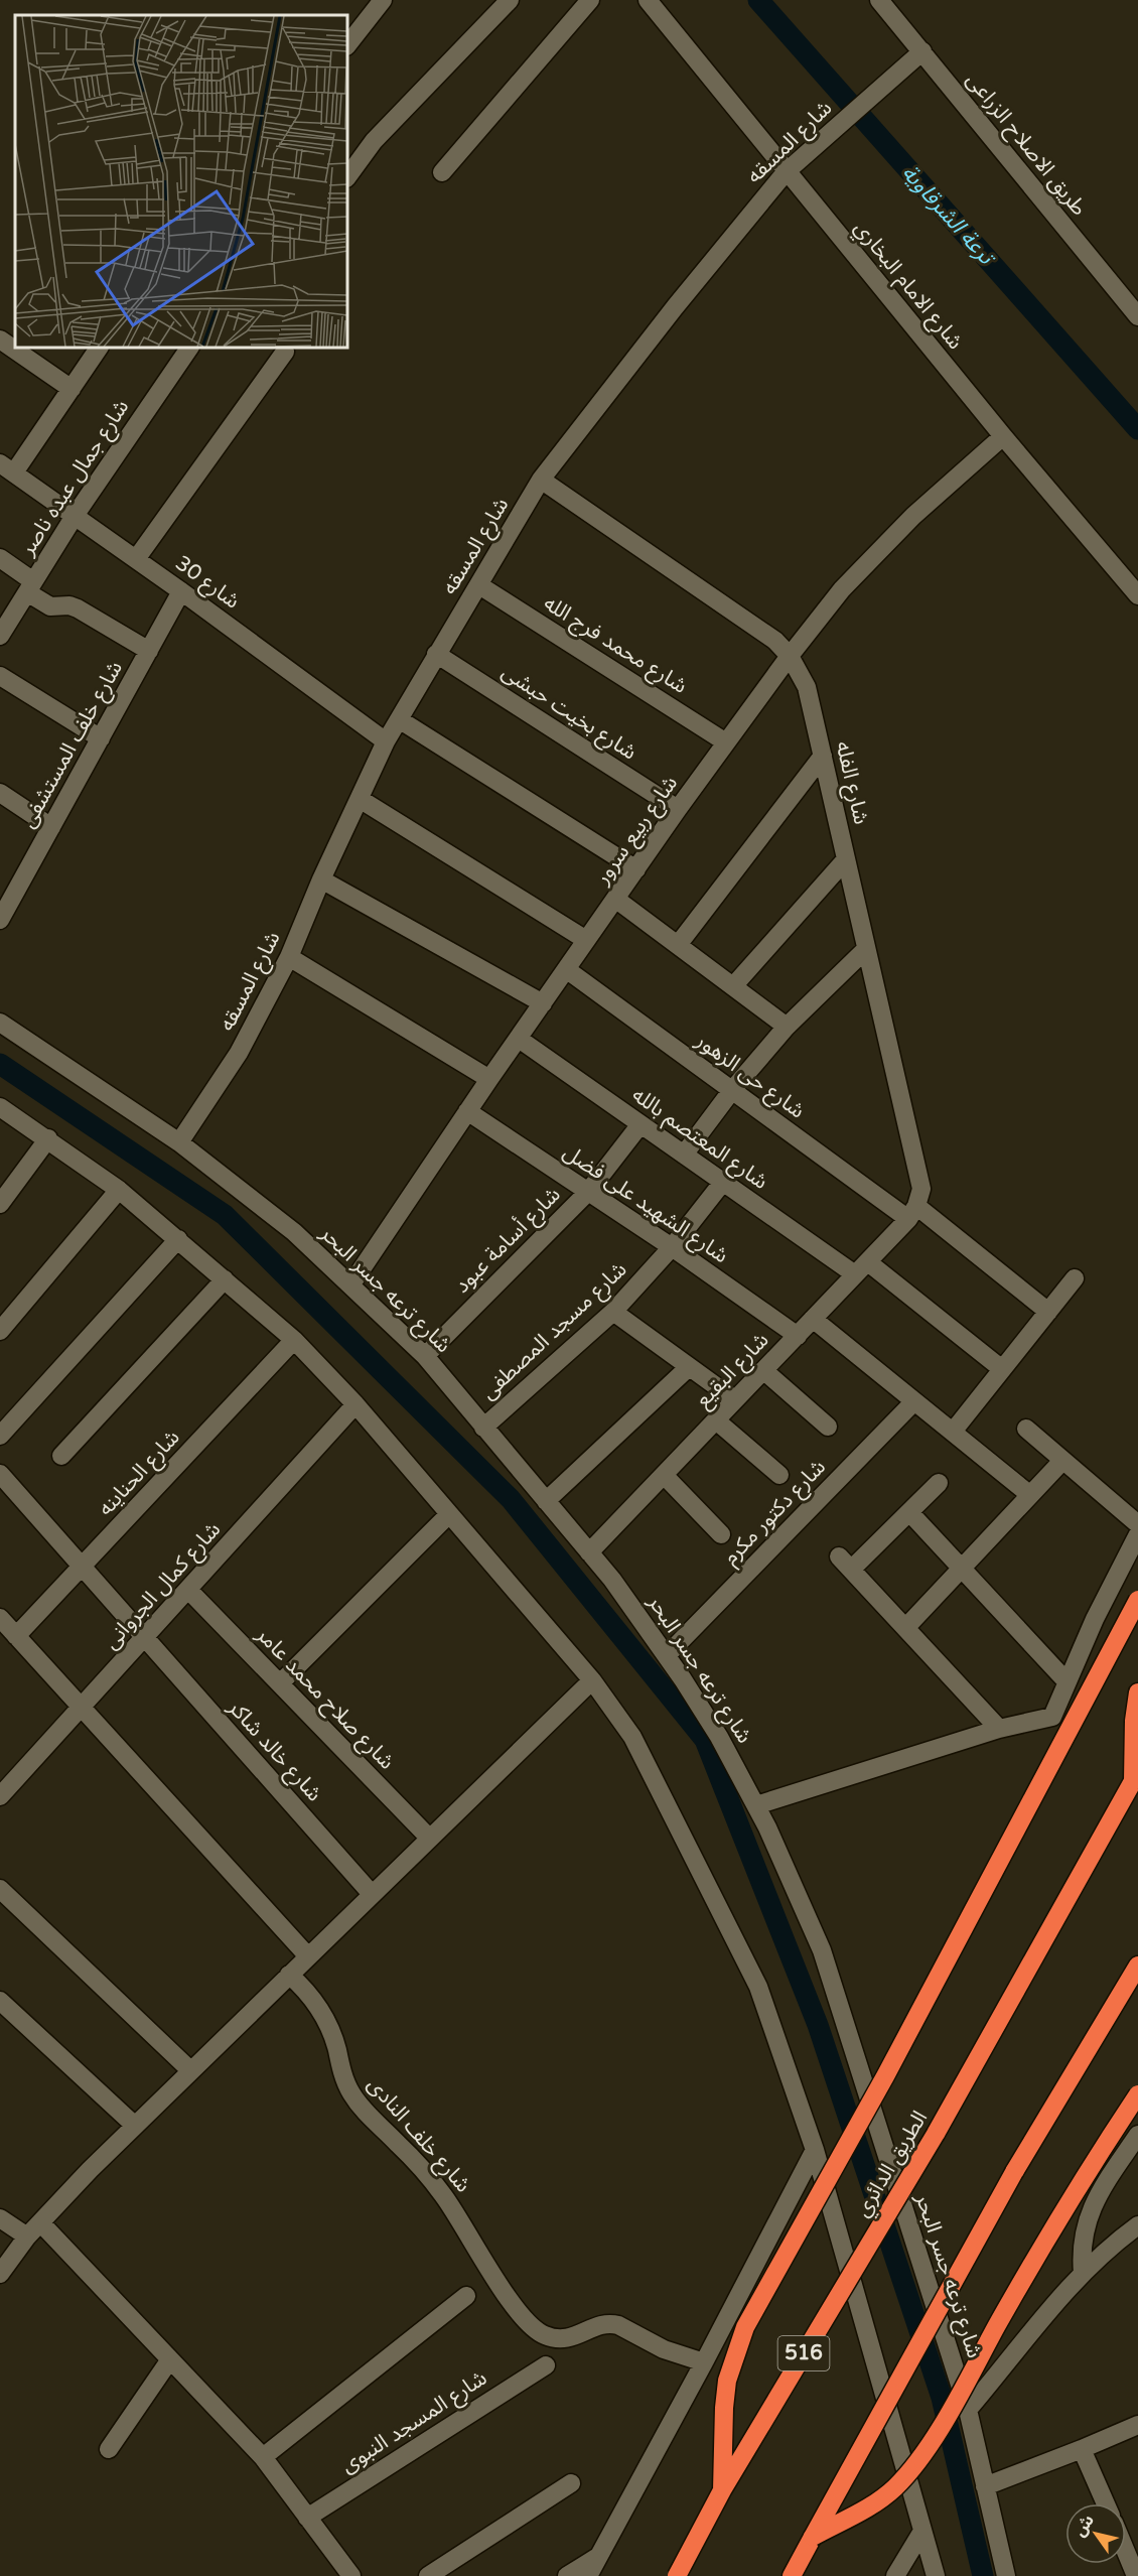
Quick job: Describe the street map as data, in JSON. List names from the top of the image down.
{
  "streets": {
    "highway": ["الطريق الدائري", "516"],
    "street": [
      "شارع المسقه",
      "طريق الاصلاح الزراعى",
      "شارع الامام البخاري",
      "شارع جمال عبده ناصر",
      "شارع 30",
      "شارع محمد فرج الله",
      "شارع بخيت حبشى",
      "شارع خلف المستشفى",
      "شارع الفله",
      "شارع ربيع سرور",
      "شارع حى الزهور",
      "شارع المعتصم بالله",
      "شارع الشهيد على فضل",
      "شارع أسامة عبود",
      "شارع ترعه جسر البحر",
      "شارع مسجد المصطفى",
      "شارع البقيع",
      "شارع الحناينه",
      "شارع دكتور مكرم",
      "شارع كمال الجروانى",
      "شارع صلاح محمد عامر",
      "شارع خالد شاكر",
      "شارع خلف النادى",
      "شارع المسجد النبوى"
    ]
  },
  "crossings": [
    ["شارع المسقه", "طريق الاصلاح الزراعى"],
    ["شارع المسقه", "شارع الامام البخاري"],
    ["شارع المسقه", "شارع 30"],
    ["شارع المسقه", "شارع محمد فرج الله"],
    ["شارع المسقه", "شارع بخيت حبشى"],
    ["شارع المسقه", "شارع الفله"],
    ["شارع المسقه", "شارع ترعه جسر البحر"],
    ["شارع الامام البخاري", "شارع ربيع سرور"],
    ["شارع جمال عبده ناصر", "شارع 30"],
    ["شارع 30", "شارع خلف المستشفى"],
    ["شارع محمد فرج الله", "شارع ربيع سرور"],
    ["شارع بخيت حبشى", "شارع ربيع سرور"],
    ["شارع الفله", "شارع ربيع سرور"],
    ["شارع الفله", "شارع حى الزهور"],
    ["شارع الفله", "شارع البقيع"],
    ["شارع ربيع سرور", "شارع حى الزهور"],
    ["شارع ربيع سرور", "شارع المعتصم بالله"],
    ["شارع ربيع سرور", "شارع الشهيد على فضل"],
    ["شارع ربيع سرور", "شارع ترعه جسر البحر"],
    ["شارع حى الزهور", "شارع البقيع"],
    ["شارع المعتصم بالله", "شارع أسامة عبود"],
    ["شارع المعتصم بالله", "شارع مسجد المصطفى"],
    ["شارع المعتصم بالله", "شارع البقيع"],
    ["شارع الشهيد على فضل", "شارع أسامة عبود"],
    ["شارع الشهيد على فضل", "شارع مسجد المصطفى"],
    ["شارع الشهيد على فضل", "شارع البقيع"],
    ["شارع أسامة عبود", "شارع ترعه جسر البحر"],
    ["شارع ترعه جسر البحر", "شارع مسجد المصطفى"],
    ["شارع ترعه جسر البحر", "شارع البقيع"],
    ["شارع ترعه جسر البحر", "شارع دكتور مكرم"],
    ["شارع الحناينه", "شارع خالد شاكر"],
    ["شارع كمال الجروانى", "شارع صلاح محمد عامر"],
    ["شارع كمال الجروانى", "شارع خالد شاكر"]
  ],
  "water": ["ترعة الشرقاوية"],
  "north": "top left"
}
